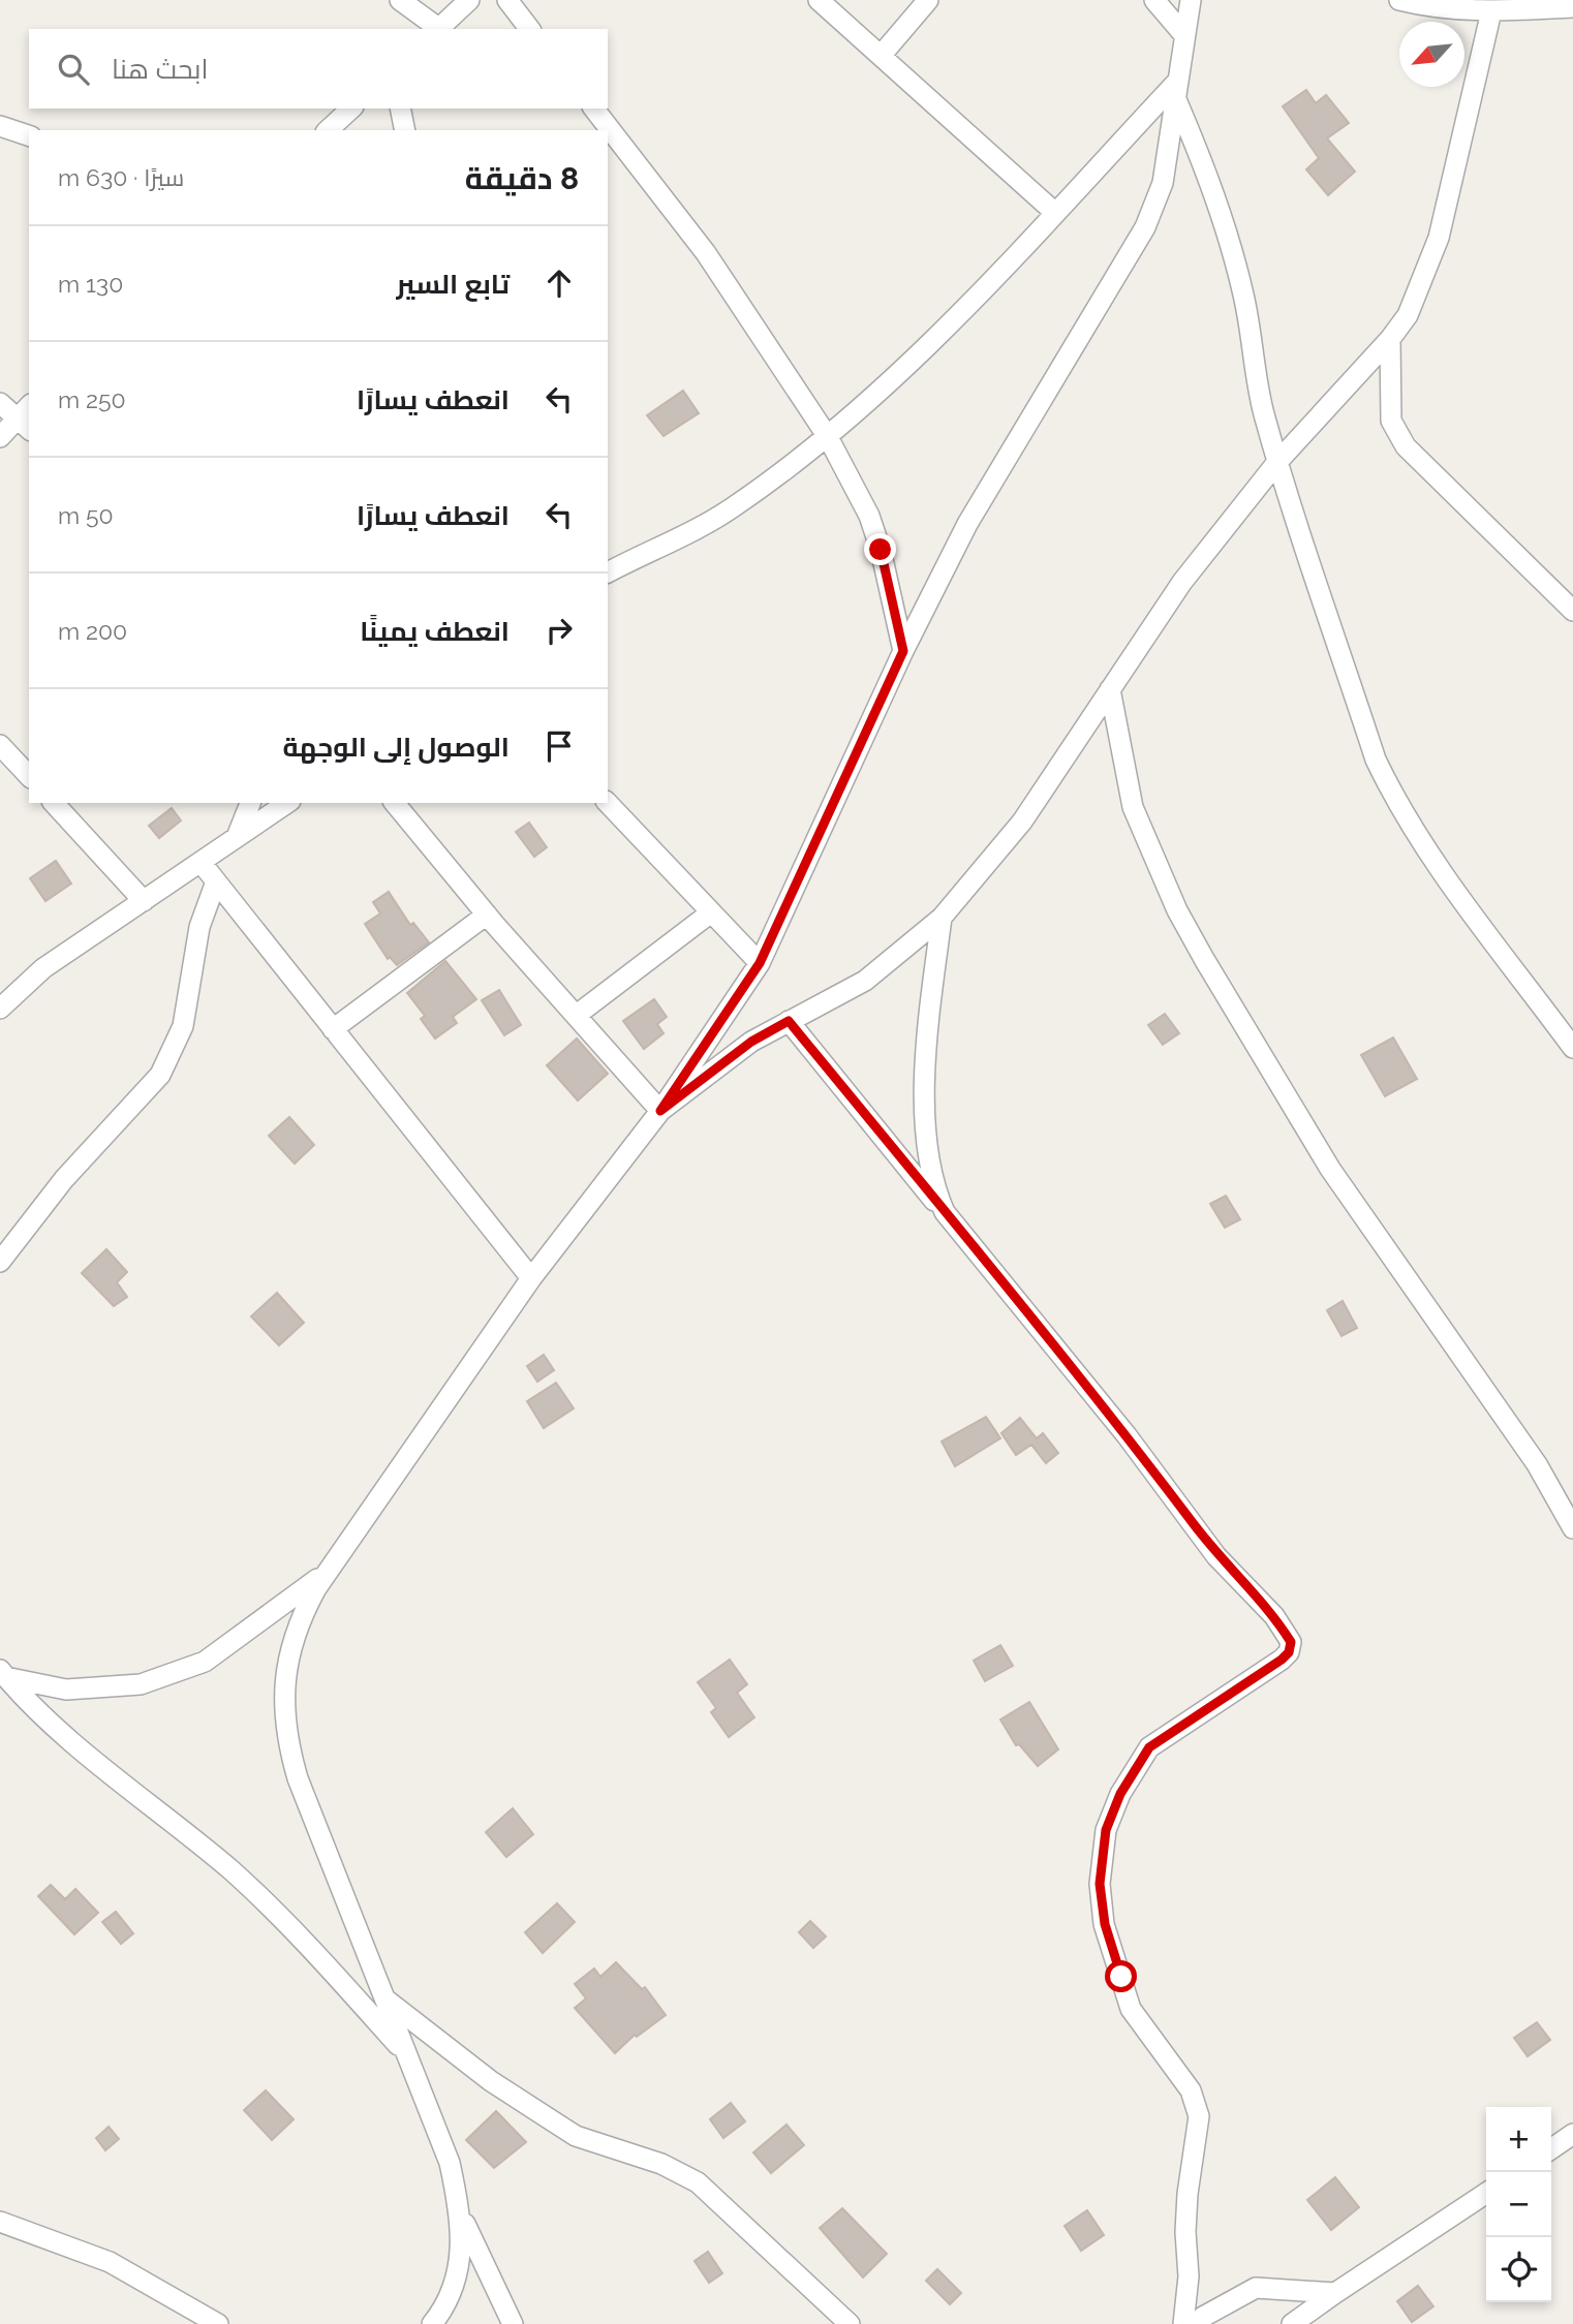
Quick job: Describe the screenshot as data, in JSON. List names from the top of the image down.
{
  "north": "bottom left",
  "page": {
    "search": "ابحث هنا",
    "heading": ["8 دقيقة", "سيرًا · 630 m"],
    "list": [
      ["تابع السير", "130 m"],
      ["انعطف يسارًا", "250 m"],
      ["انعطف يسارًا", "50 m"],
      ["انعطف يمينًا", "200 m"],
      "الوصول إلى الوجهة"
    ],
    "map_buttons": ["+", "−"]
  }
}
